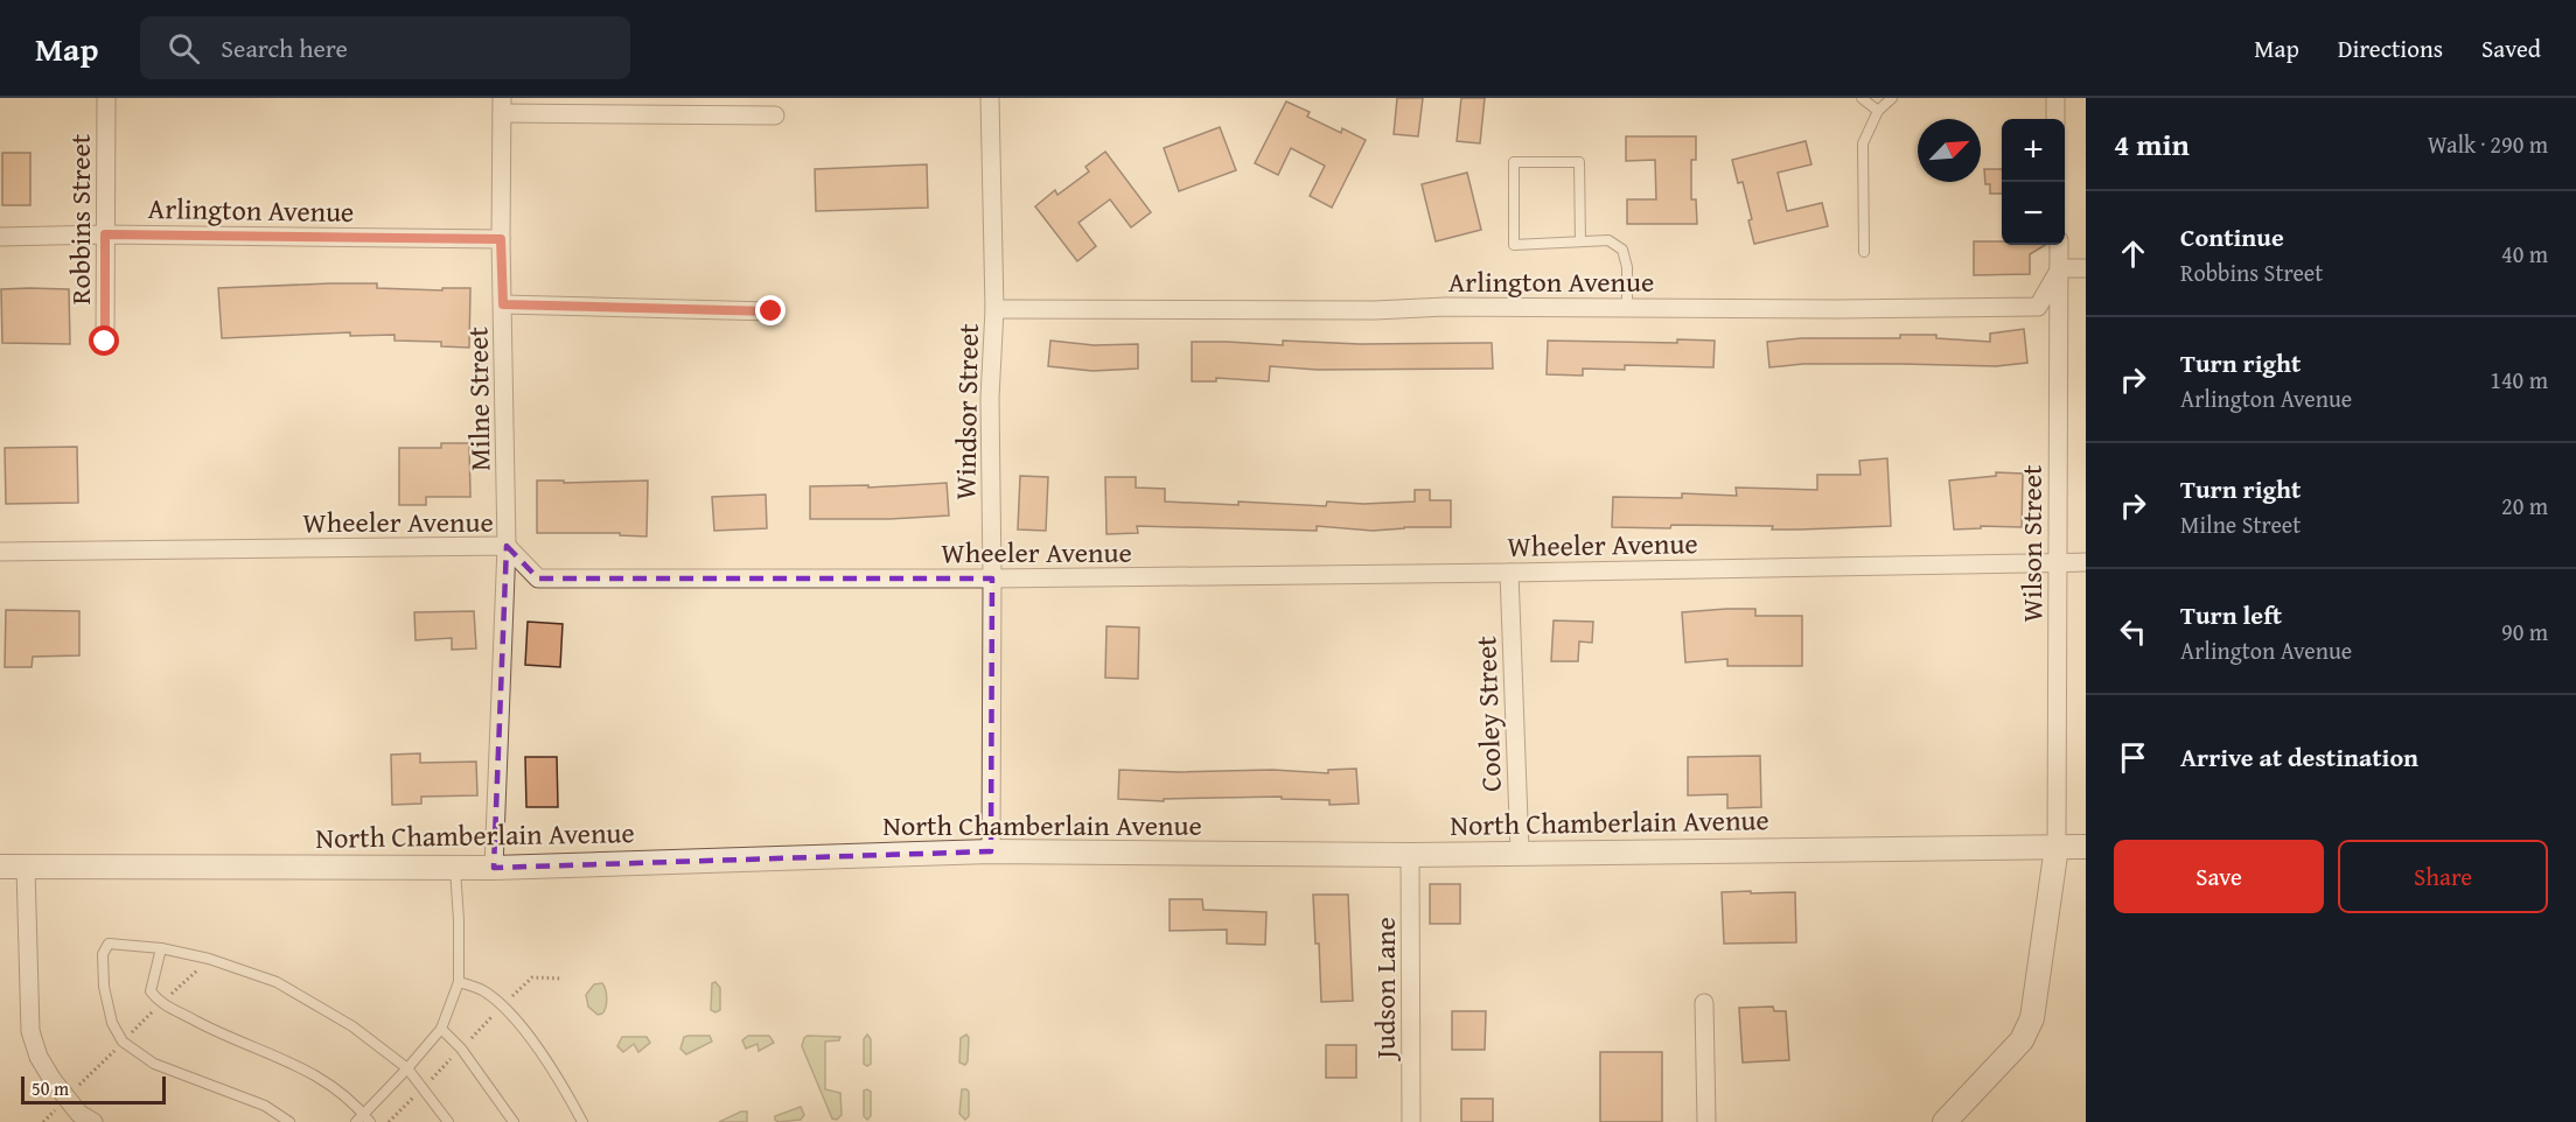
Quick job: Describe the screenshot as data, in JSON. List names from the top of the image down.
{
  "streets": {
    "street": [
      "Arlington Avenue",
      "Robbins Street",
      "Milne Street",
      "Windsor Street",
      "Wheeler Avenue",
      "Wilson Street",
      "Cooley Street",
      "North Chamberlain Avenue",
      "Judson Lane"
    ]
  },
  "crossings": [
    ["Arlington Avenue", "Robbins Street"],
    ["Arlington Avenue", "Milne Street"],
    ["Arlington Avenue", "Windsor Street"],
    ["Arlington Avenue", "Wilson Street"],
    ["Milne Street", "Wheeler Avenue"],
    ["Milne Street", "North Chamberlain Avenue"],
    ["Windsor Street", "Wheeler Avenue"],
    ["Windsor Street", "North Chamberlain Avenue"],
    ["Wheeler Avenue", "Wilson Street"],
    ["Wheeler Avenue", "Cooley Street"],
    ["Wilson Street", "North Chamberlain Avenue"],
    ["Cooley Street", "North Chamberlain Avenue"],
    ["North Chamberlain Avenue", "Judson Lane"]
  ],
  "scale_bar": "50 m",
  "north": "top right",
  "page": {
    "header": "Map",
    "search": "Search here",
    "nav": ["Map", "Directions", "Saved"],
    "heading": ["4 min", "Walk · 290 m"],
    "map_buttons": ["+", "−"],
    "list": [
      ["Continue", "Robbins Street", "40 m"],
      ["Turn right", "Arlington Avenue", "140 m"],
      ["Turn right", "Milne Street", "20 m"],
      ["Turn left", "Arlington Avenue", "90 m"],
      "Arrive at destination"
    ],
    "buttons": ["Save", "Share"],
    "scale": "50 m"
  }
}
